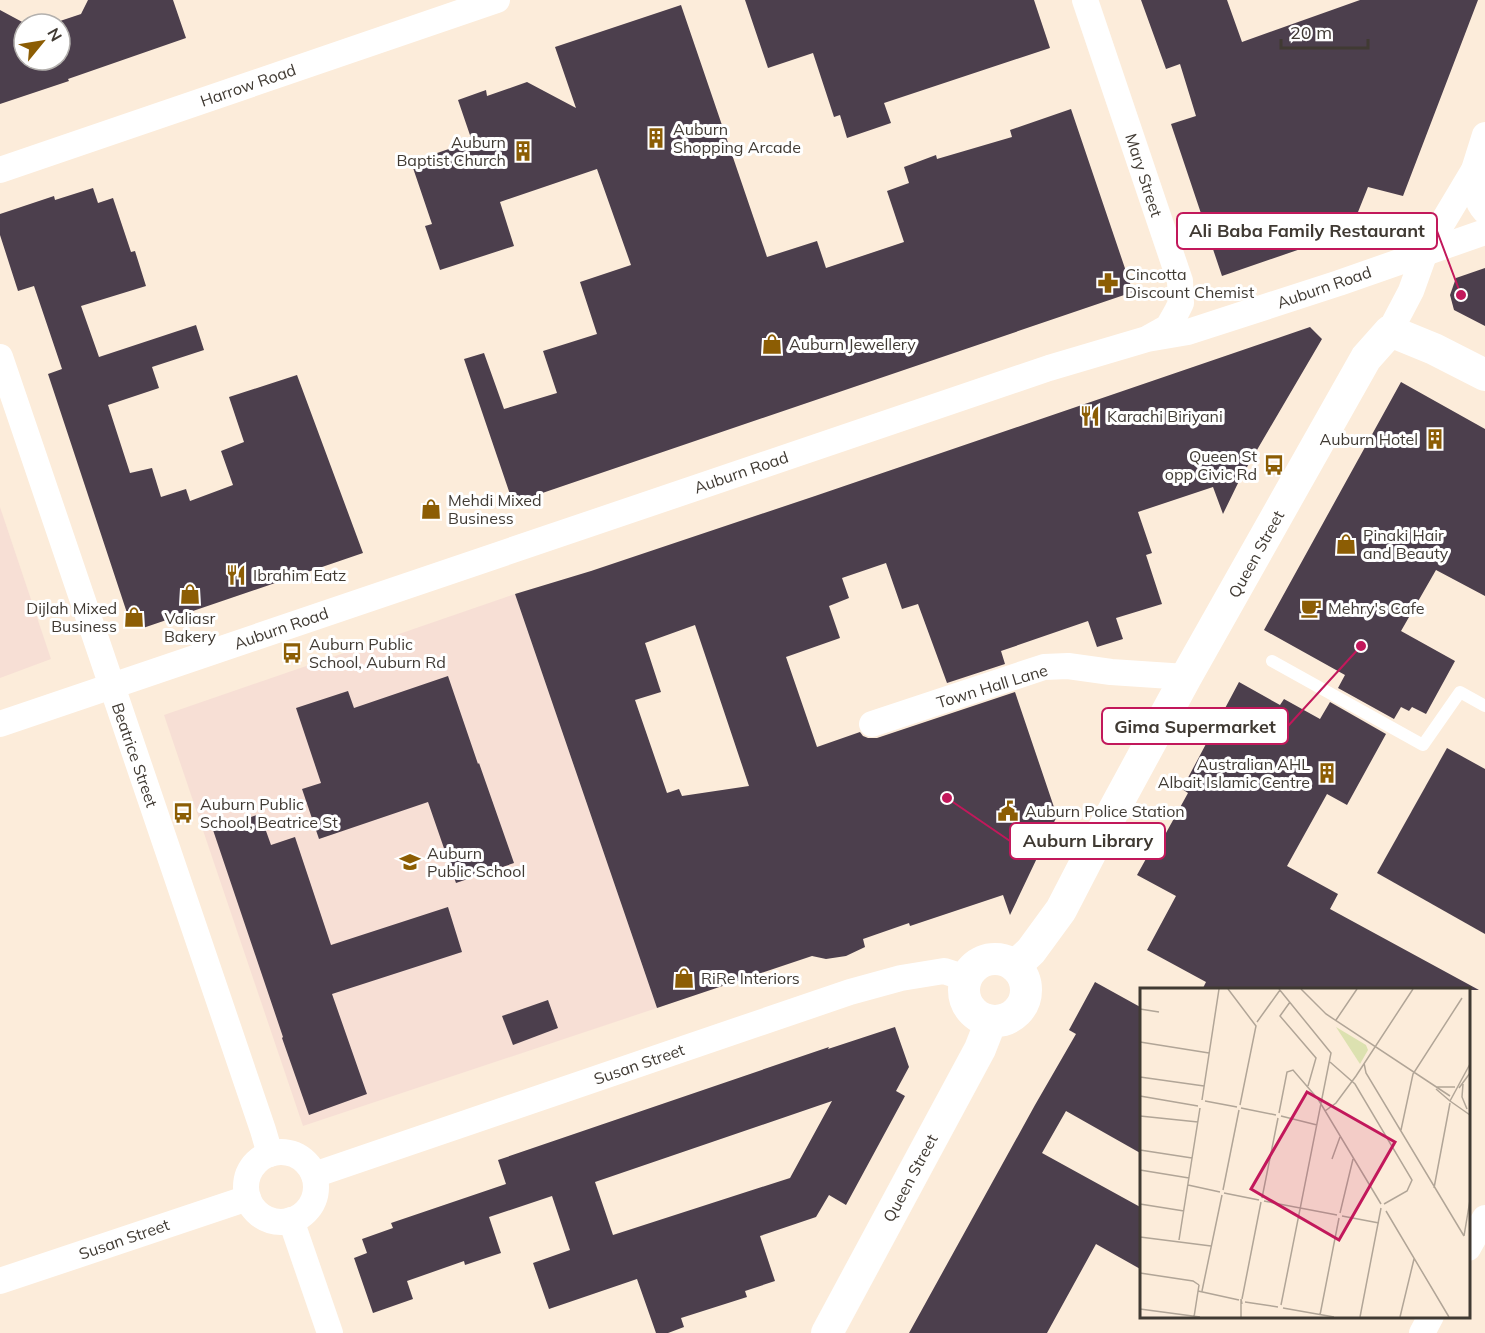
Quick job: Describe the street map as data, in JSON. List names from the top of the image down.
{
  "streets": {
    "street": [
      "Harrow Road",
      "Mary Street",
      "Auburn Road",
      "Queen Street",
      "Town Hall Lane",
      "Beatrice Street",
      "Susan Street"
    ]
  },
  "crossings": [
    ["Mary Street", "Auburn Road"],
    ["Auburn Road", "Queen Street"],
    ["Auburn Road", "Beatrice Street"],
    ["Queen Street", "Town Hall Lane"],
    ["Queen Street", "Susan Street"],
    ["Beatrice Street", "Susan Street"]
  ],
  "places": {
    "building": [
      "Auburn Shopping Arcade",
      "Auburn Baptist Church",
      "Auburn Hotel",
      "Australian AHL Albait Islamic Centre"
    ],
    "pharmacy": ["Cincotta Discount Chemist"],
    "other": ["Ali Baba Family Restaurant", "Gima Supermarket", "Auburn Library"],
    "shop": [
      "Auburn Jewellery",
      "Mehdi Mixed Business",
      "Pinaki Hair and Beauty",
      "Valiasr Bakery",
      "Dijlah Mixed Business",
      "RiRe Interiors"
    ],
    "restaurant": ["Karachi Biriyani", "Ibrahim Eatz"],
    "bus stop": ["Queen St opp Civic Rd", "Auburn Public School, Auburn Rd", "Auburn Public School, Beatrice St"],
    "cafe": ["Mehry's Cafe"],
    "public building": ["Auburn Police Station"],
    "school or university": ["Auburn Public School"]
  },
  "scale_bar": "20 m",
  "north": "top right"
}
